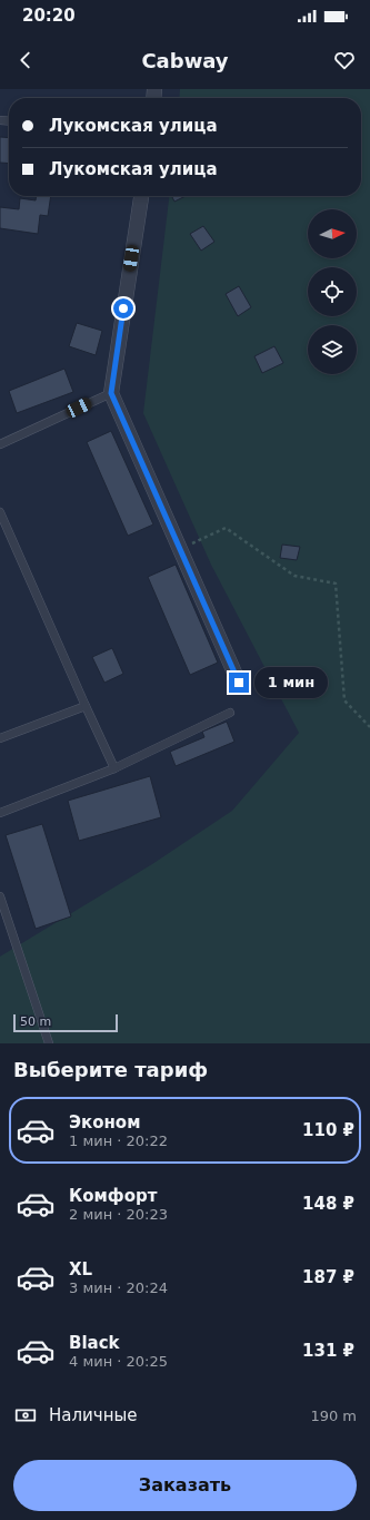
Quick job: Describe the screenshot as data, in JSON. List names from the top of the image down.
{
  "scale_bar": "50 m",
  "north": "right",
  "page": {
    "status": "20:20",
    "header": "Cabway",
    "banner": ["Лукомская улица", "Лукомская улица"],
    "bubble": "1 мин",
    "scale": "50 m",
    "heading": "Выберите тариф",
    "list": [
      {
        "name": "Эконом",
        "note": "1 мин · 20:22",
        "value": "110 ₽"
      },
      {
        "name": "Комфорт",
        "note": "2 мин · 20:23",
        "value": "148 ₽"
      },
      {
        "name": "XL",
        "note": "3 мин · 20:24",
        "value": "187 ₽"
      },
      {
        "name": "Black",
        "note": "4 мин · 20:25",
        "value": "131 ₽"
      }
    ],
    "pay": ["Наличные", "190 m"],
    "buttons": "Заказать"
  }
}
